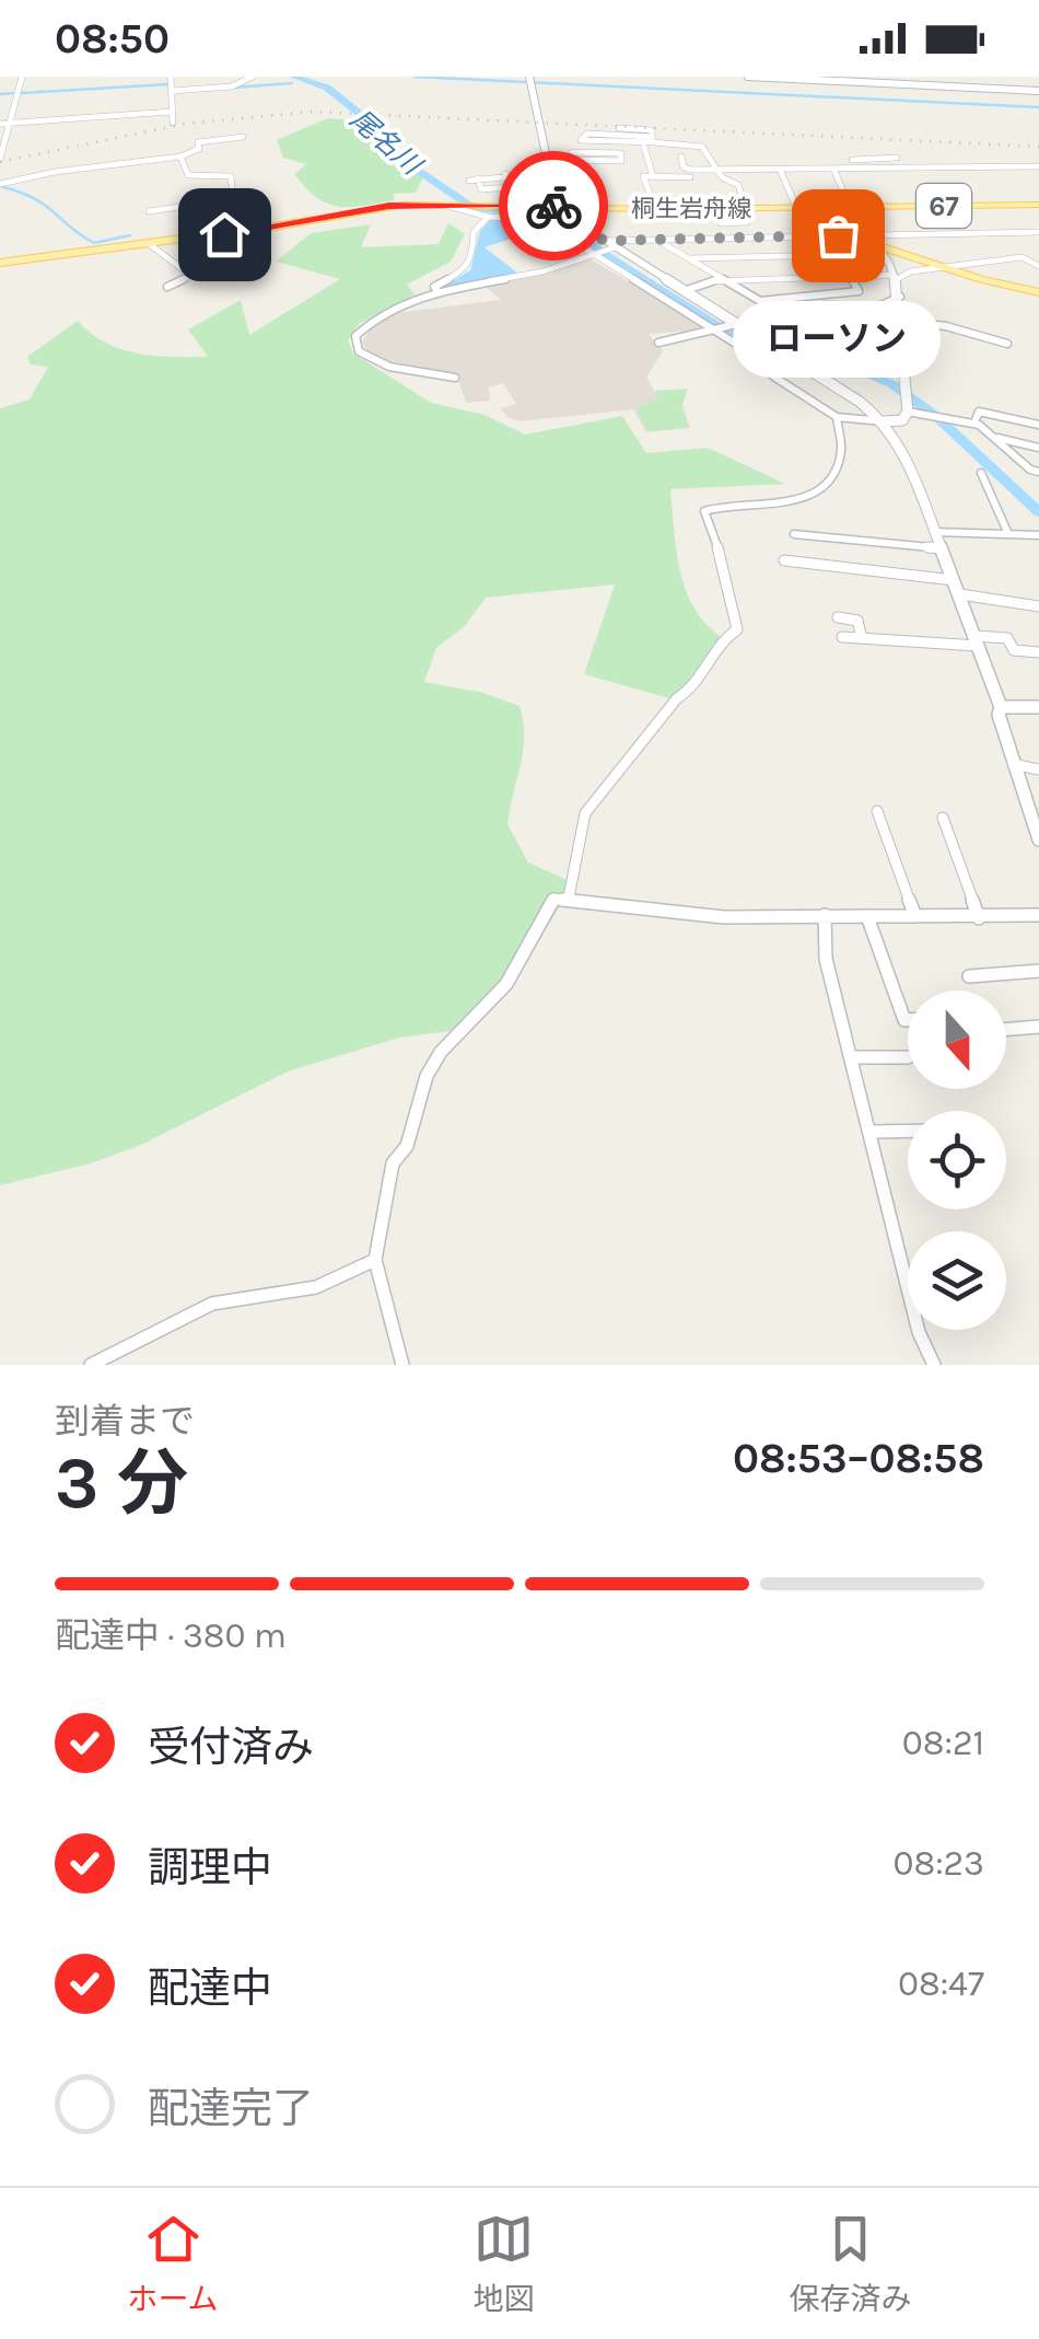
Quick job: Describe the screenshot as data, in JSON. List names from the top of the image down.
{
  "streets": {
    "main road": ["67", "桐生岩舟線"]
  },
  "crossings": [
    ["67", "桐生岩舟線"]
  ],
  "water": ["尾名川"],
  "places": ["ローソン"],
  "north": "bottom",
  "page": {
    "status": "08:50",
    "bubble": "ローソン",
    "heading": ["3 分", "到着まで", "08:53–08:58"],
    "bar": "配達中 · 380 m",
    "list": [
      ["受付済み", "08:21"],
      ["調理中", "08:23"],
      ["配達中", "08:47"],
      "配達完了"
    ],
    "tabs": ["ホーム", "地図", "保存済み"]
  }
}
